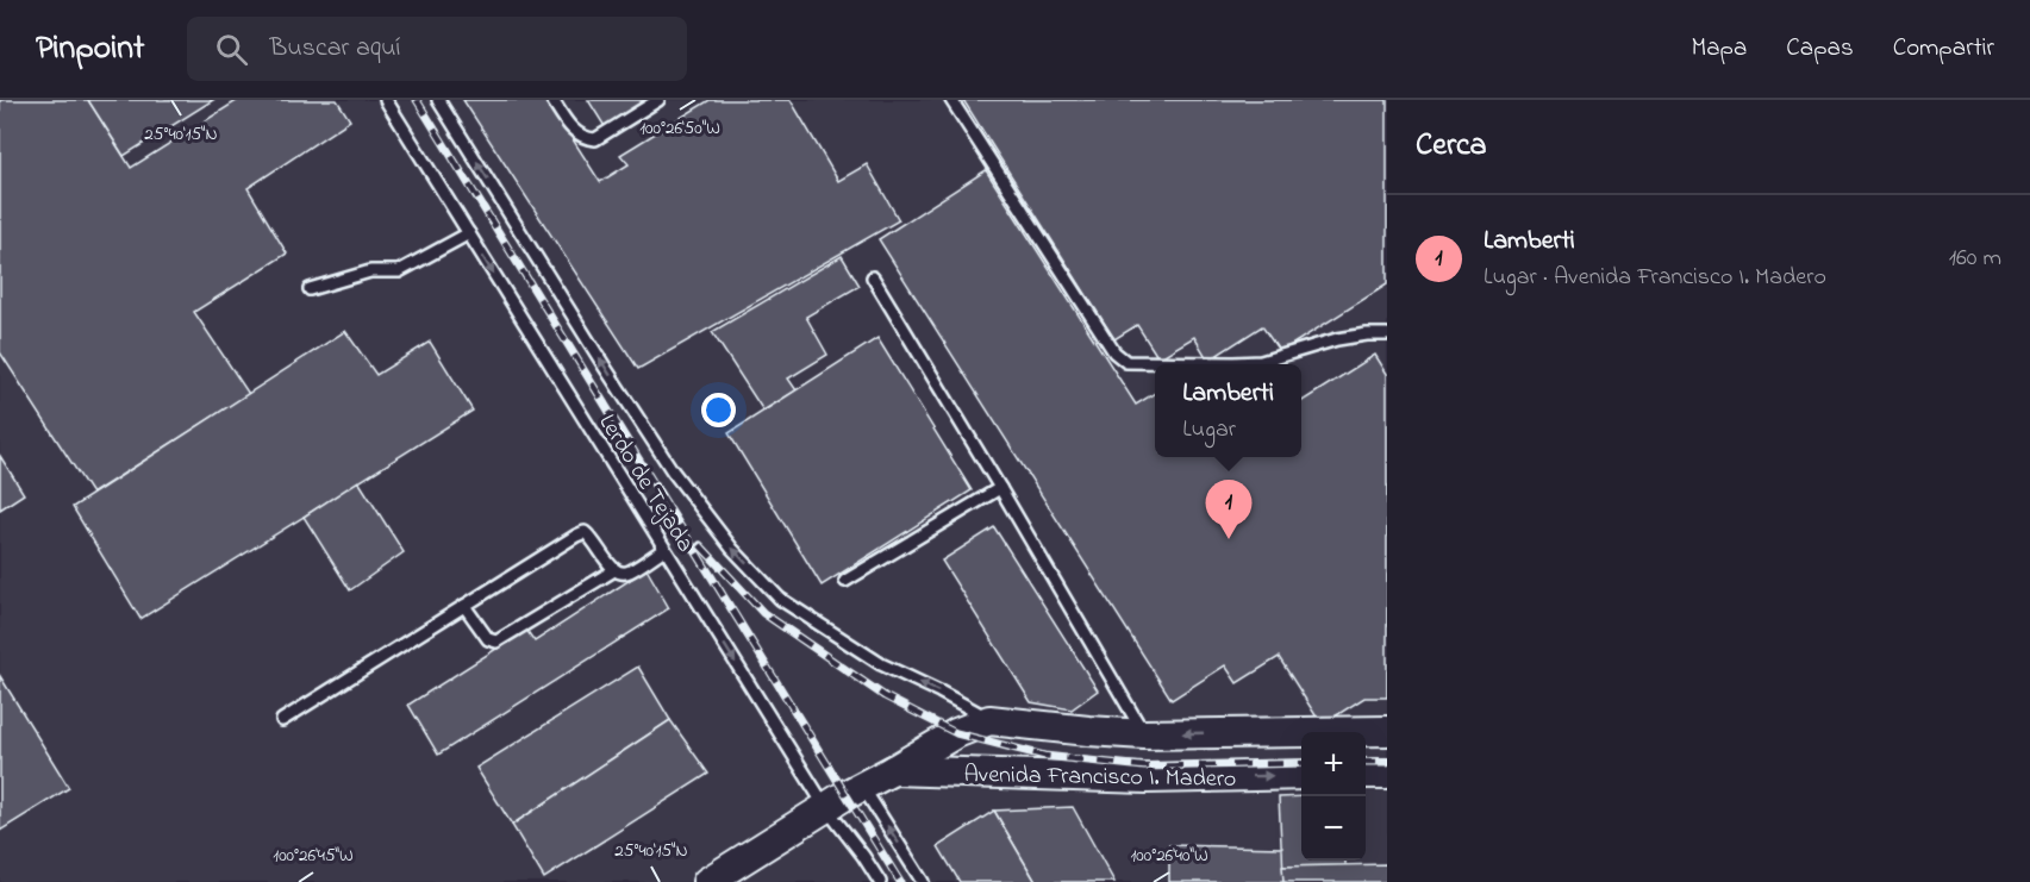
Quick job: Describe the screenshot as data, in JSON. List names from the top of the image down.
{
  "streets": {
    "street": ["Avenida Francisco I. Madero"],
    "lane": ["Lerdo de Tejada"]
  },
  "crossings": [
    ["Lerdo de Tejada", "Avenida Francisco I. Madero"]
  ],
  "page": {
    "header": "Pinpoint",
    "search": "Buscar aquí",
    "nav": ["Mapa", "Capas", "Compartir"],
    "heading": "Cerca",
    "list": [
      {
        "mark": "1",
        "name": "Lamberti",
        "note": "Lugar · Avenida Francisco I. Madero",
        "value": "160 m"
      }
    ],
    "popup": ["Lamberti", "Lugar"],
    "pins": "1",
    "map_buttons": ["+", "−"]
  },
  "coordinates": [
    "100°26'50\"W",
    "25°40'15\"N",
    "100°26'45\"W",
    "100°26'40\"W"
  ]
}
